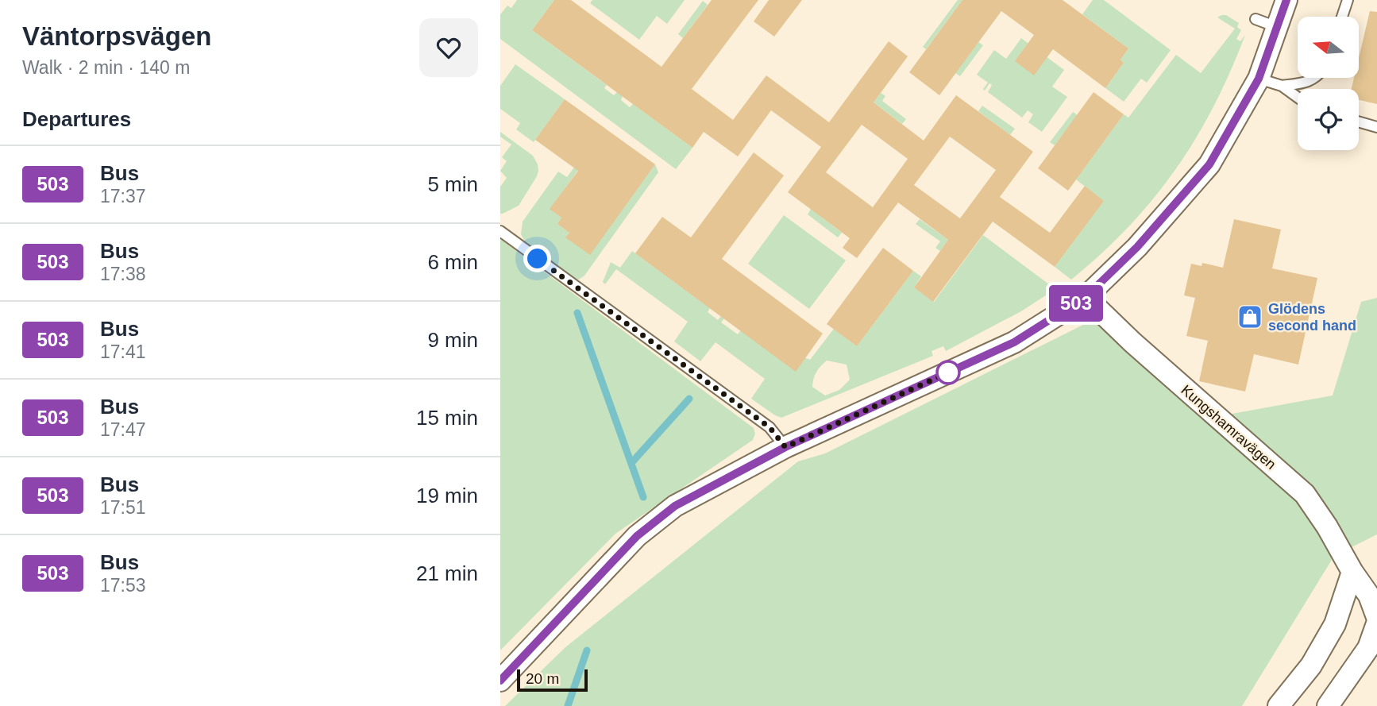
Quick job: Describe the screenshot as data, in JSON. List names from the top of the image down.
{
  "streets": {
    "street": ["Kungshamravägen"]
  },
  "places": {
    "shop": ["Glödens second hand"]
  },
  "lines": ["bus line 503"],
  "scale_bar": "20 m",
  "north": "left",
  "page": {
    "heading": [
      ["Väntorpsvägen", "Walk · 2 min · 140 m"],
      "Departures"
    ],
    "on_map": "503",
    "list": [
      {
        "mark": "503",
        "name": "Bus",
        "note": "17:37",
        "value": "5 min"
      },
      {
        "mark": "503",
        "name": "Bus",
        "note": "17:38",
        "value": "6 min"
      },
      {
        "mark": "503",
        "name": "Bus",
        "note": "17:41",
        "value": "9 min"
      },
      {
        "mark": "503",
        "name": "Bus",
        "note": "17:47",
        "value": "15 min"
      },
      {
        "mark": "503",
        "name": "Bus",
        "note": "17:51",
        "value": "19 min"
      },
      {
        "mark": "503",
        "name": "Bus",
        "note": "17:53",
        "value": "21 min"
      }
    ],
    "scale": "20 m"
  }
}
